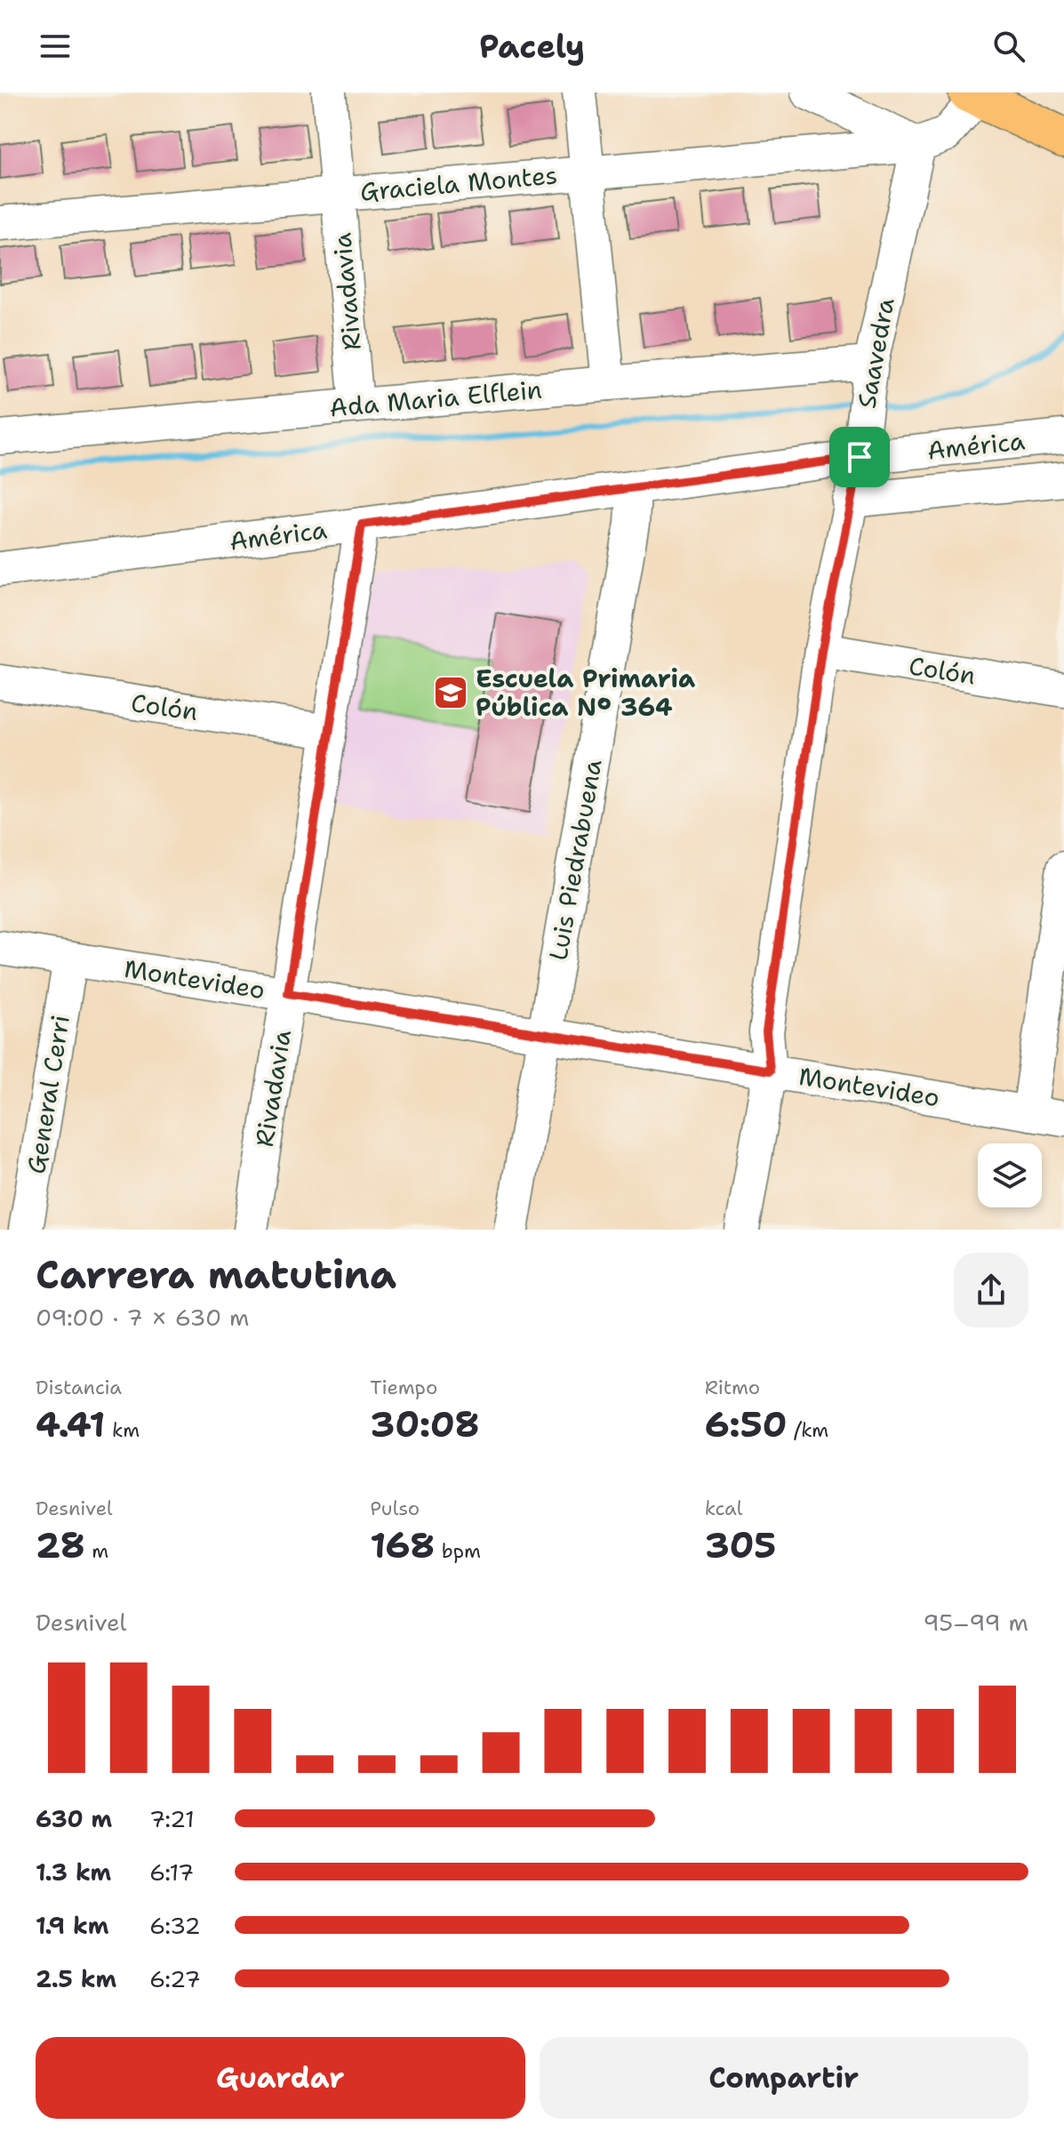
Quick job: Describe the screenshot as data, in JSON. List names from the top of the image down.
{
  "streets": {
    "street": [
      "Graciela Montes",
      "Rivadavia",
      "Saavedra",
      "Ada Maria Elflein",
      "América",
      "Colón",
      "Luis Piedrabuena",
      "Montevideo",
      "General Cerri"
    ]
  },
  "crossings": [
    ["Graciela Montes", "Rivadavia"],
    ["Graciela Montes", "Saavedra"],
    ["Rivadavia", "Ada Maria Elflein"],
    ["Rivadavia", "América"],
    ["Rivadavia", "Colón"],
    ["Rivadavia", "Montevideo"],
    ["Saavedra", "Ada Maria Elflein"],
    ["Saavedra", "América"],
    ["Saavedra", "Colón"],
    ["Saavedra", "Montevideo"],
    ["América", "Luis Piedrabuena"],
    ["Luis Piedrabuena", "Montevideo"],
    ["Montevideo", "General Cerri"]
  ],
  "places": {
    "school or university": ["Escuela Primaria Pública N° 364"]
  },
  "page": {
    "header": "Pacely",
    "heading": ["Carrera matutina", "09:00 · 7 × 630 m"],
    "stats": [
      ["Distancia", "4.41 km"],
      ["Tiempo", "30:08"],
      ["Ritmo", "6:50 /km"],
      ["Desnivel", "28 m"],
      ["Pulso", "168 bpm"],
      ["kcal", "305"]
    ],
    "chart": ["Desnivel", "95–99 m"],
    "list": [
      {
        "name": "630 m",
        "note": "7:21"
      },
      {
        "name": "1.3 km",
        "note": "6:17"
      },
      {
        "name": "1.9 km",
        "note": "6:32"
      },
      {
        "name": "2.5 km",
        "note": "6:27"
      }
    ],
    "buttons": ["Guardar", "Compartir"]
  }
}
